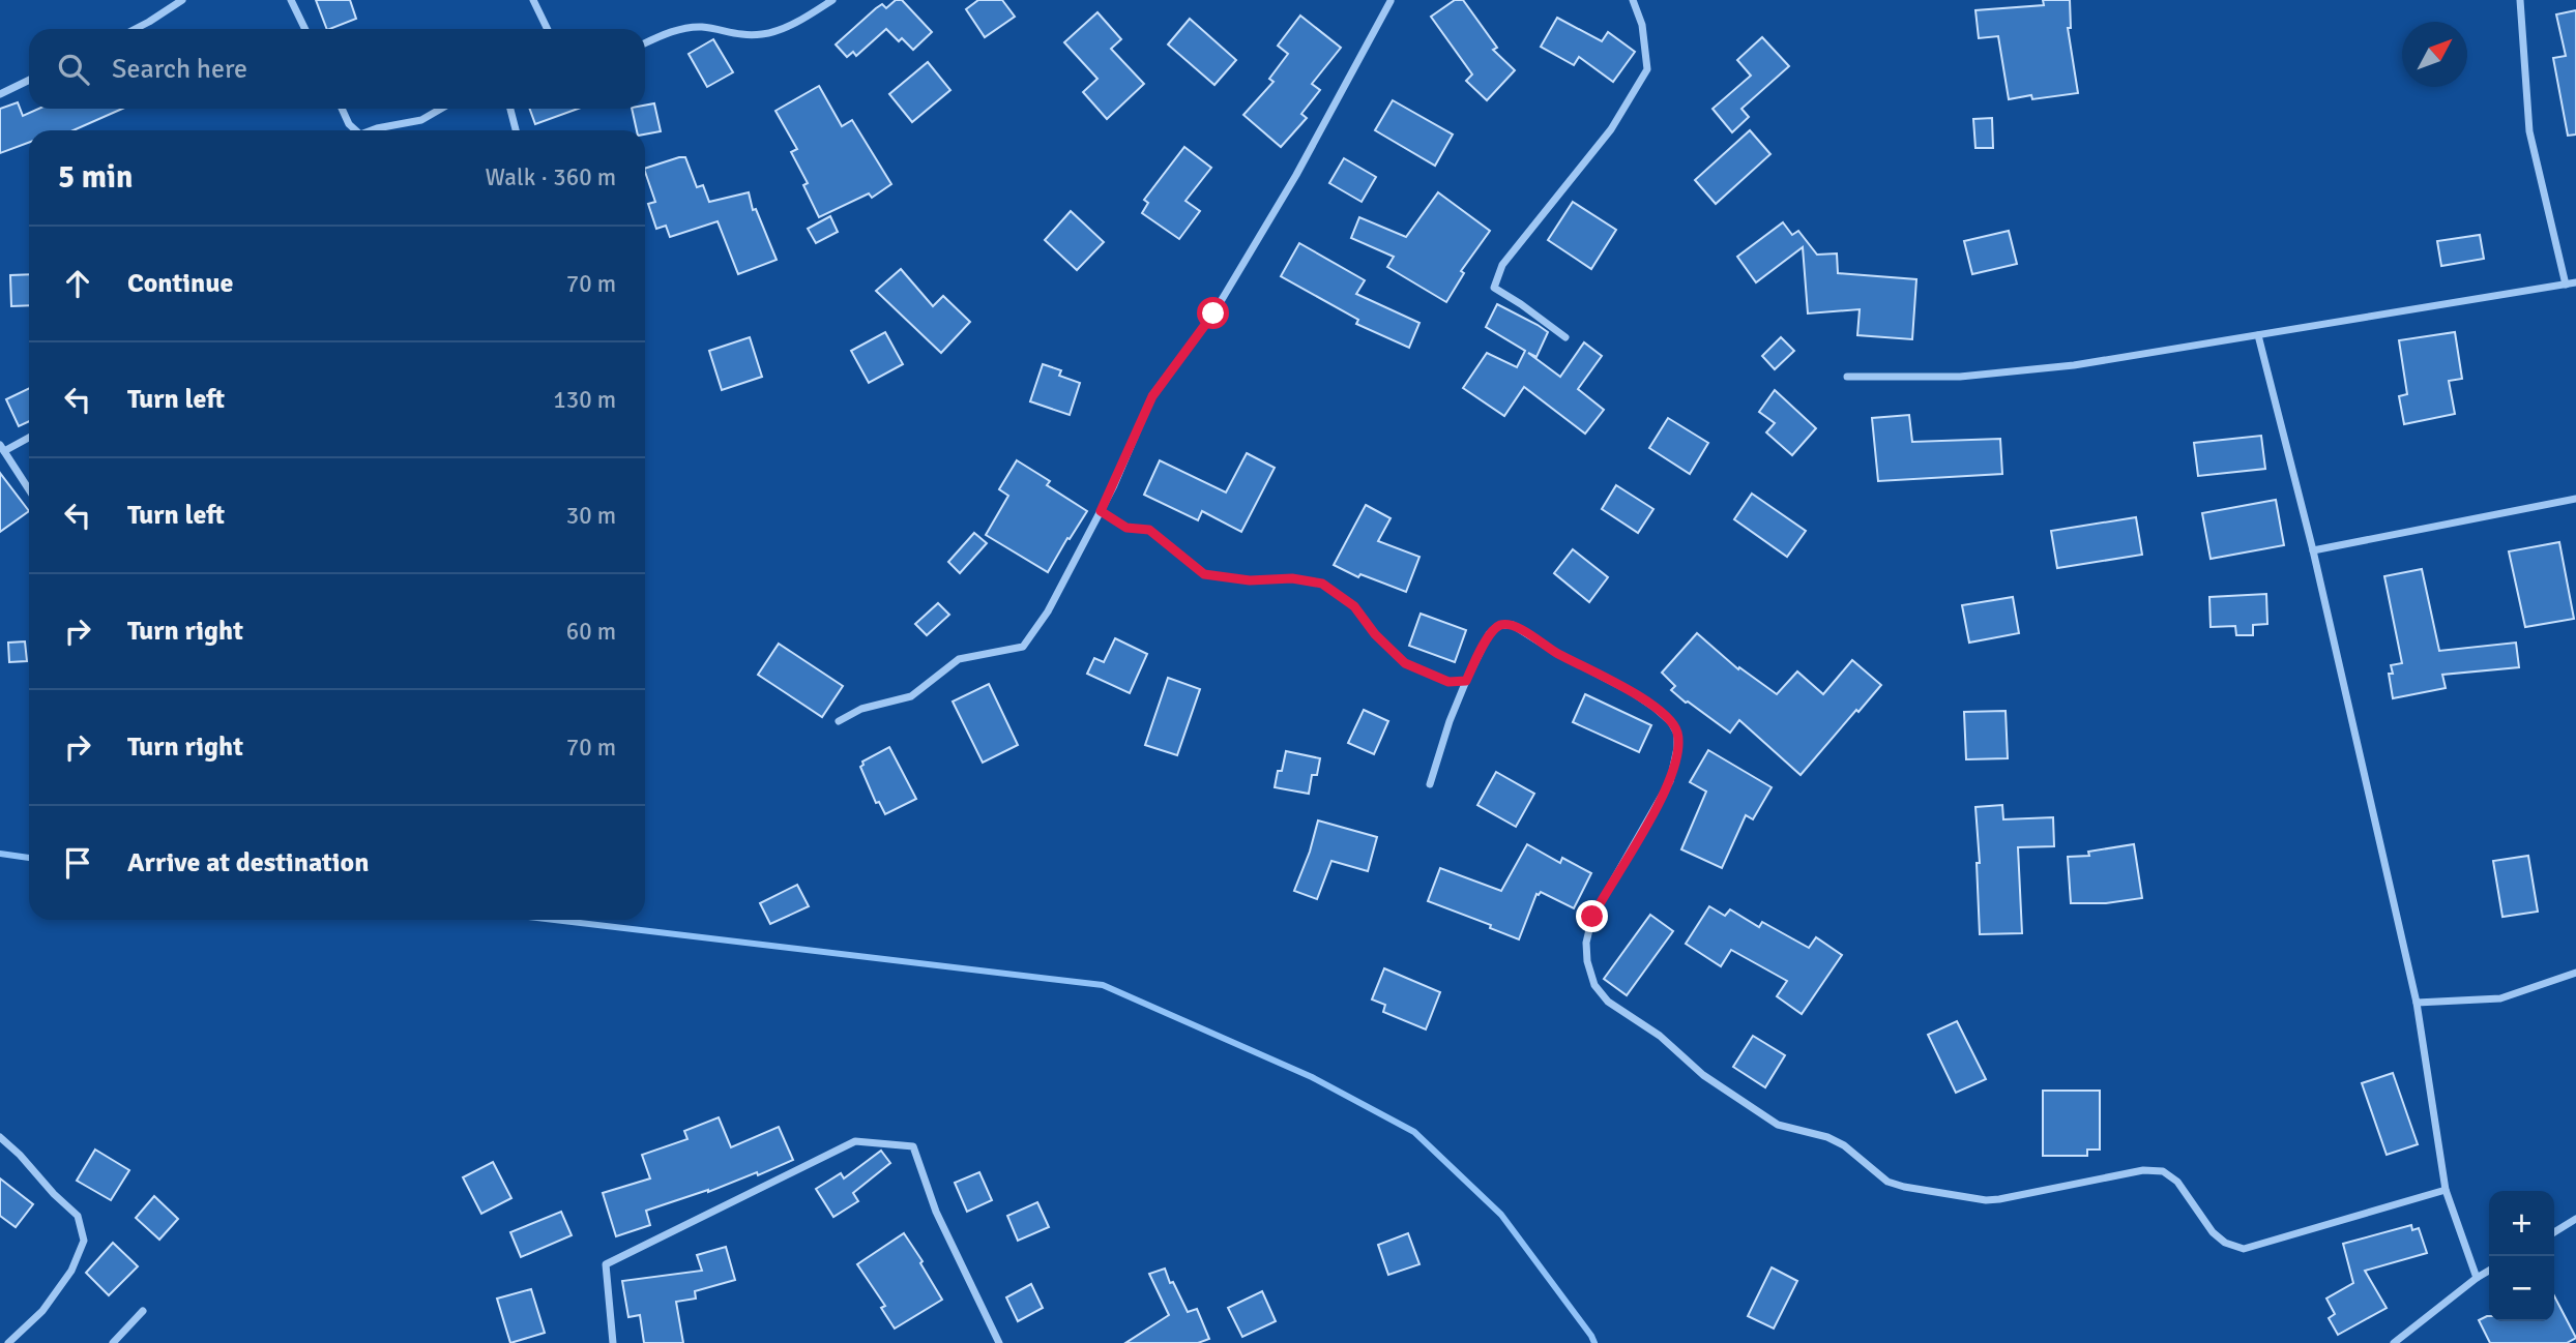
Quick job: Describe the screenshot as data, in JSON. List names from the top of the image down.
{
  "north": "top right",
  "page": {
    "search": "Search here",
    "heading": ["5 min", "Walk · 360 m"],
    "list": [
      ["Continue", "70 m"],
      ["Turn left", "130 m"],
      ["Turn left", "30 m"],
      ["Turn right", "60 m"],
      ["Turn right", "70 m"],
      "Arrive at destination"
    ],
    "map_buttons": ["+", "−"]
  }
}
